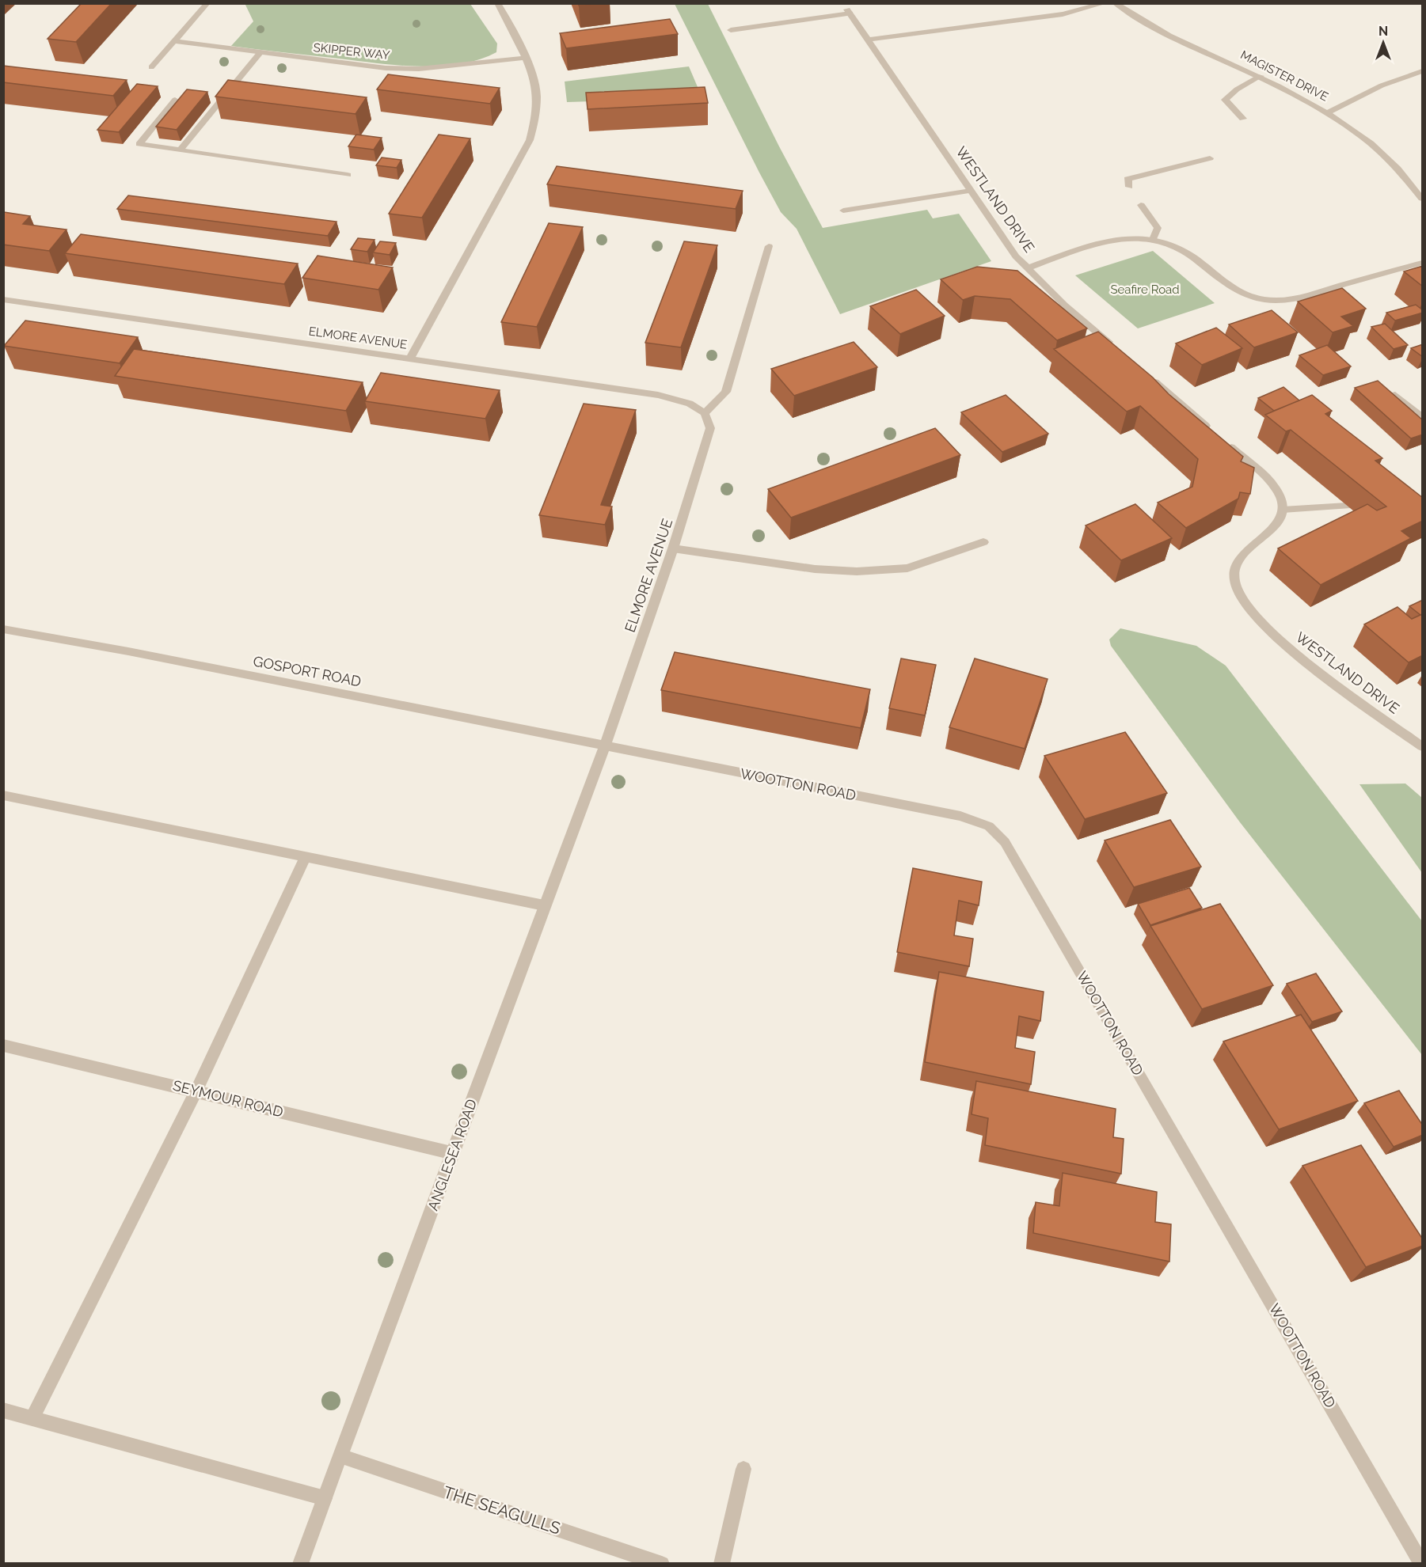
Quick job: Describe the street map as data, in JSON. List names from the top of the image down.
{
  "streets": {
    "street": [
      "SKIPPER WAY",
      "MAGISTER DRIVE",
      "WESTLAND DRIVE",
      "ELMORE AVENUE",
      "GOSPORT ROAD",
      "WOOTTON ROAD",
      "SEYMOUR ROAD",
      "ANGLESEA ROAD",
      "THE SEAGULLS"
    ]
  },
  "crossings": [
    ["ELMORE AVENUE", "GOSPORT ROAD"],
    ["ELMORE AVENUE", "WOOTTON ROAD"],
    ["ELMORE AVENUE", "ANGLESEA ROAD"],
    ["GOSPORT ROAD", "WOOTTON ROAD"],
    ["GOSPORT ROAD", "ANGLESEA ROAD"],
    ["WOOTTON ROAD", "ANGLESEA ROAD"],
    ["SEYMOUR ROAD", "ANGLESEA ROAD"],
    ["ANGLESEA ROAD", "THE SEAGULLS"]
  ],
  "parks": ["Seafire Road"],
  "north": "top"
}
